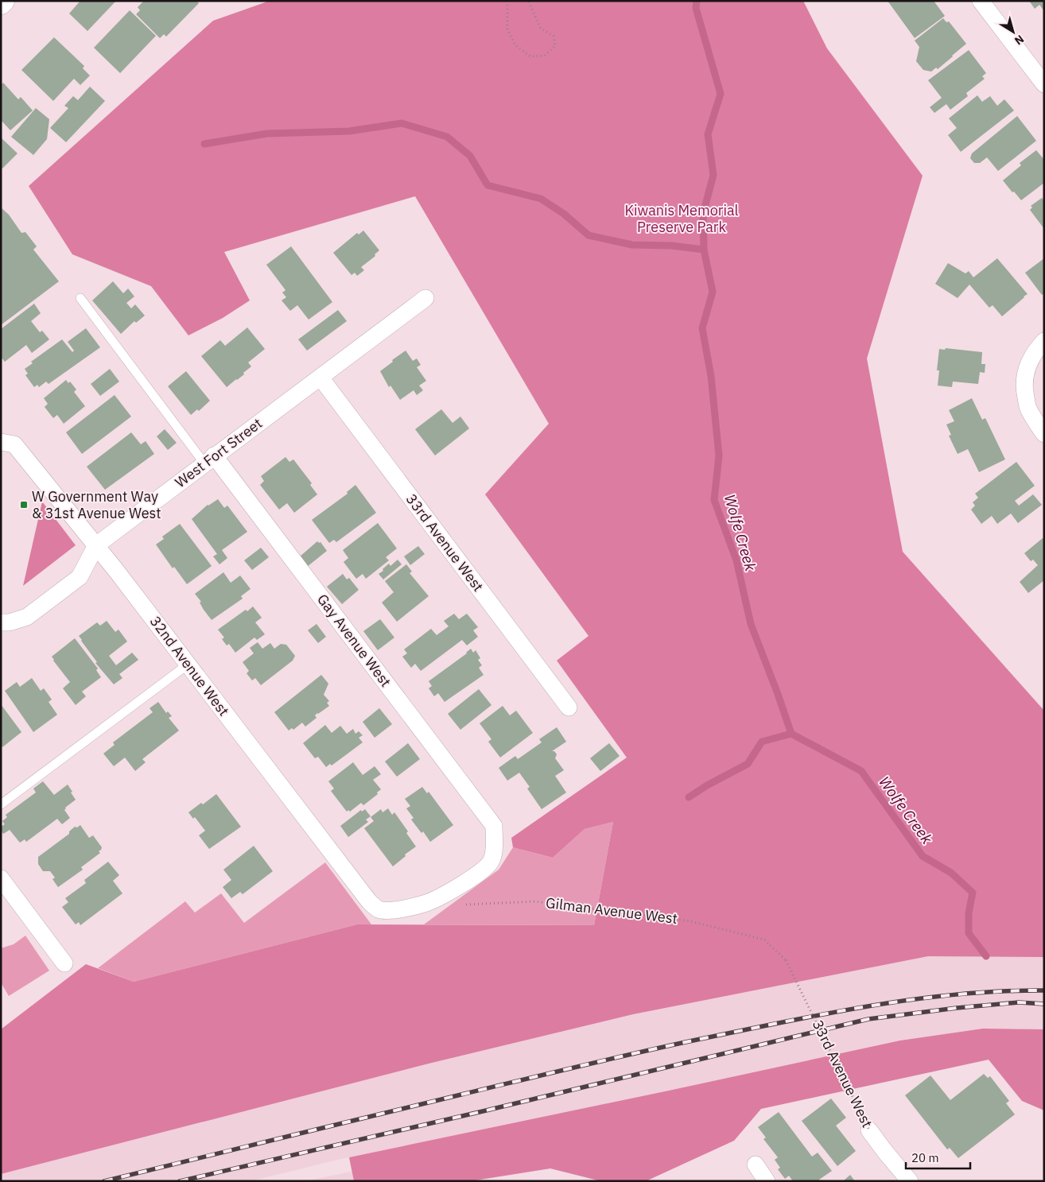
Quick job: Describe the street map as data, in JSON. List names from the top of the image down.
{
  "streets": {
    "street": [
      "West Fort Street",
      "33rd Avenue West",
      "Gay Avenue West",
      "32nd Avenue West"
    ],
    "path": ["Gilman Avenue West"]
  },
  "crossings": [
    ["West Fort Street", "33rd Avenue West"],
    ["West Fort Street", "Gay Avenue West"],
    ["West Fort Street", "32nd Avenue West"],
    ["33rd Avenue West", "Gilman Avenue West"],
    ["Gay Avenue West", "32nd Avenue West"],
    ["Gay Avenue West", "Gilman Avenue West"],
    ["32nd Avenue West", "Gilman Avenue West"]
  ],
  "water": ["Wolfe Creek"],
  "parks": ["Kiwanis Memorial Preserve Park"],
  "places": {
    "transit": ["W Government Way & 31st Avenue West"]
  },
  "scale_bar": "20 m",
  "north": "bottom right"
}
